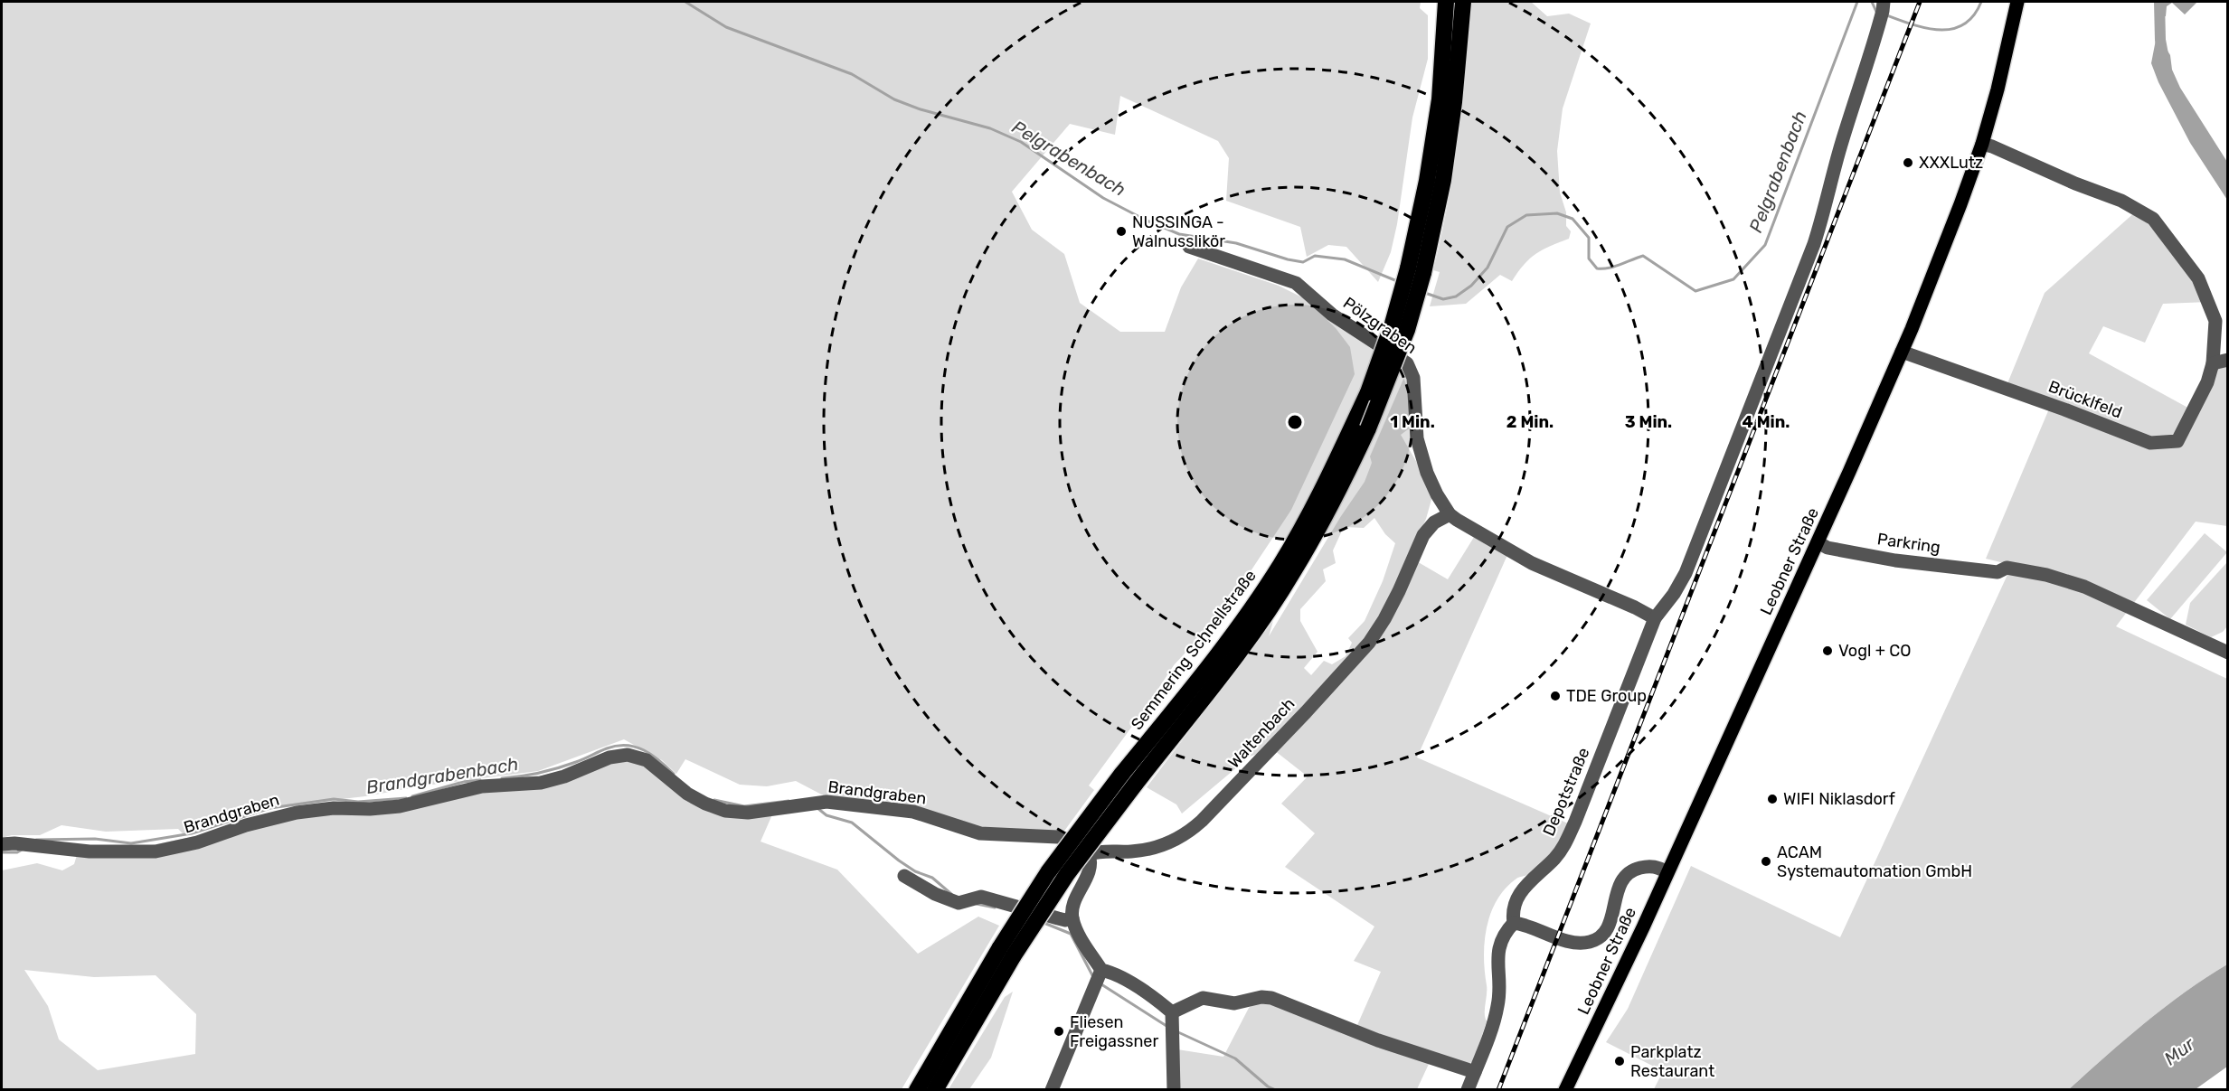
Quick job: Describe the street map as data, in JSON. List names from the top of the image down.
{
  "streets": {
    "highway": ["Semmering Schnellstraße"],
    "main road": ["Leobner Straße"],
    "street": [
      "Pölzgraben",
      "Brücklfeld",
      "Parkring",
      "Waltenbach",
      "Depotstraße",
      "Brandgraben"
    ]
  },
  "crossings": [
    ["Pölzgraben", "Waltenbach"],
    ["Pölzgraben", "Depotstraße"],
    ["Brücklfeld", "Leobner Straße"],
    ["Parkring", "Leobner Straße"],
    ["Waltenbach", "Brandgraben"]
  ],
  "water": ["Pelgrabenbach", "Brandgrabenbach", "Mur"],
  "places": [
    "XXXLutz",
    "NUSSINGA - Walnusslikör",
    "Vogl + CO",
    "TDE Group",
    "WIFI Niklasdorf",
    "ACAM Systemautomation GmbH",
    "Fliesen Freigassner",
    "Parkplatz Restaurant"
  ],
  "rings": [
    "1 Min.",
    "2 Min.",
    "3 Min.",
    "4 Min."
  ]
}
